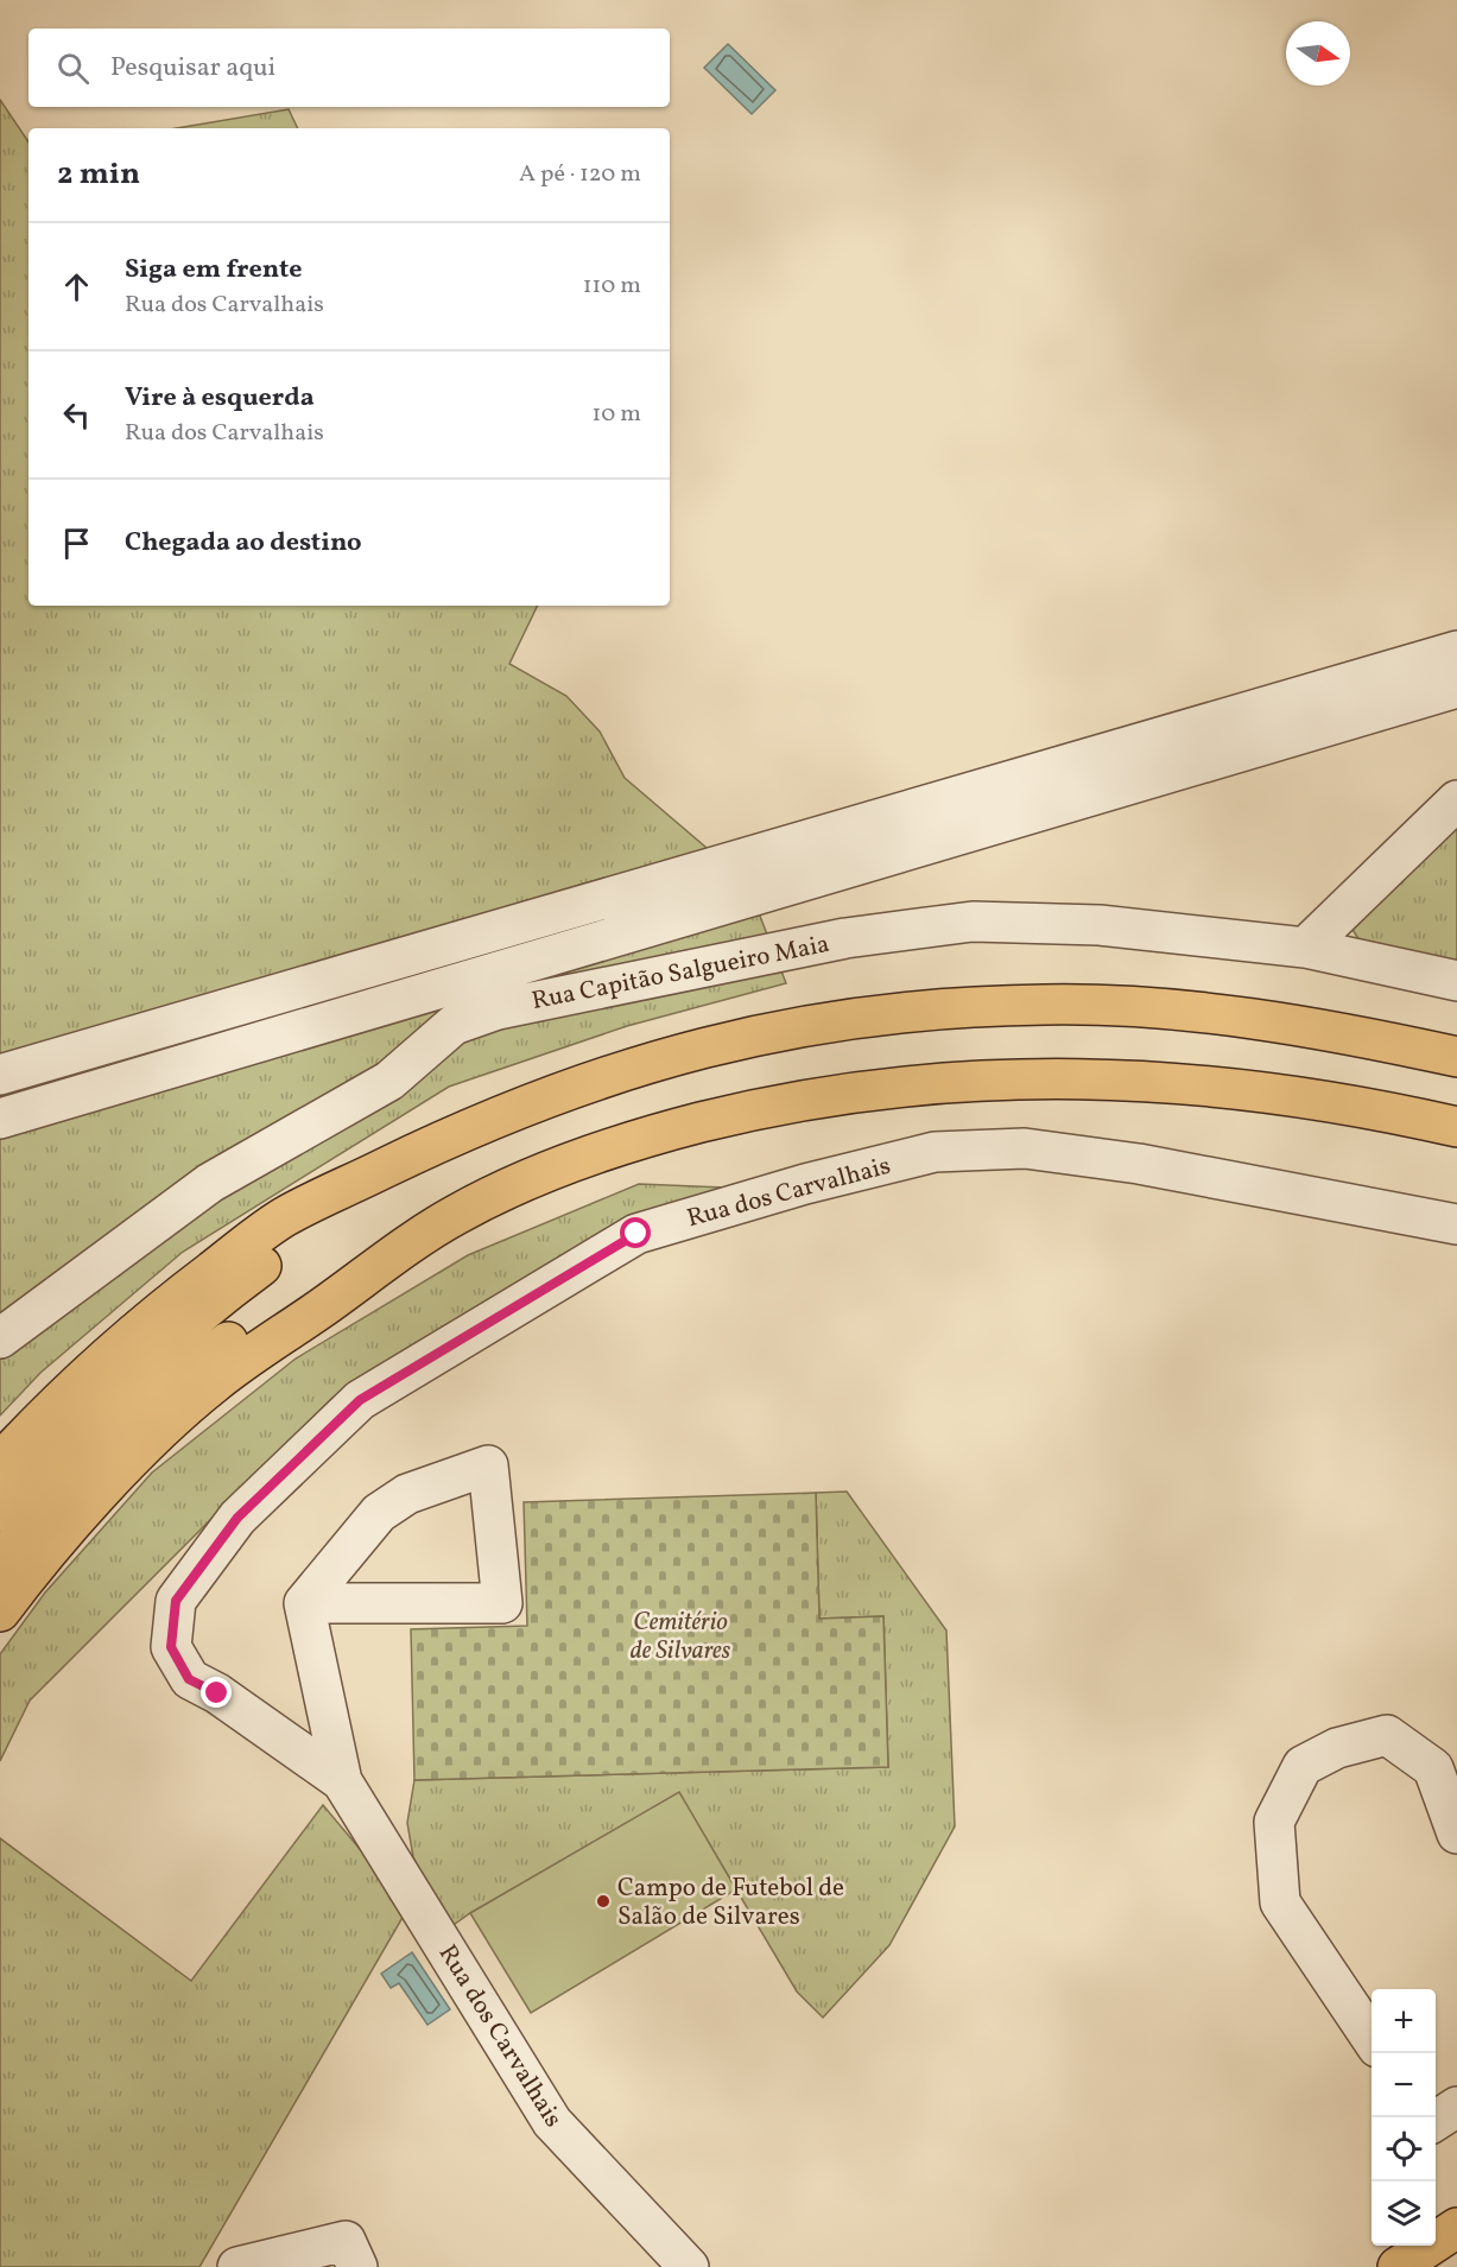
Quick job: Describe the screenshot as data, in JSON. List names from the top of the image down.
{
  "streets": {
    "street": ["Rua Capitão Salgueiro Maia", "Rua dos Carvalhais"]
  },
  "parks": ["Cemitério de Silvares"],
  "places": ["Campo de Futebol de Salão de Silvares"],
  "north": "right",
  "page": {
    "search": "Pesquisar aqui",
    "heading": ["2 min", "A pé · 120 m"],
    "list": [
      ["Siga em frente", "Rua dos Carvalhais", "110 m"],
      ["Vire à esquerda", "Rua dos Carvalhais", "10 m"],
      "Chegada ao destino"
    ],
    "map_buttons": ["+", "−"]
  }
}
